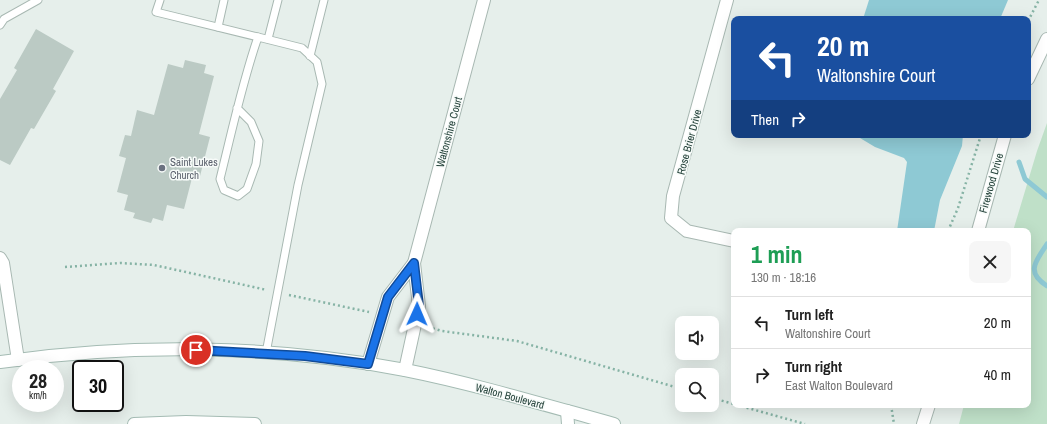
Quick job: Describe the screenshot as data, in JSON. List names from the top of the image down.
{
  "streets": {
    "street": [
      "Waltonshire Court",
      "Rose Brier Drive",
      "Firewood Drive",
      "Walton Boulevard"
    ]
  },
  "crossings": [
    ["Waltonshire Court", "Walton Boulevard"]
  ],
  "places": ["Saint Lukes Church"],
  "page": {
    "turn": ["20 m", "Waltonshire Court"],
    "then": "Then",
    "heading": ["1 min", "130 m · 18:16"],
    "list": [
      {
        "name": "Turn left",
        "note": "Waltonshire Court",
        "value": "20 m"
      },
      {
        "name": "Turn right",
        "note": "East Walton Boulevard",
        "value": "40 m"
      }
    ],
    "speed": "28 km/h",
    "limit": "30"
  }
}
